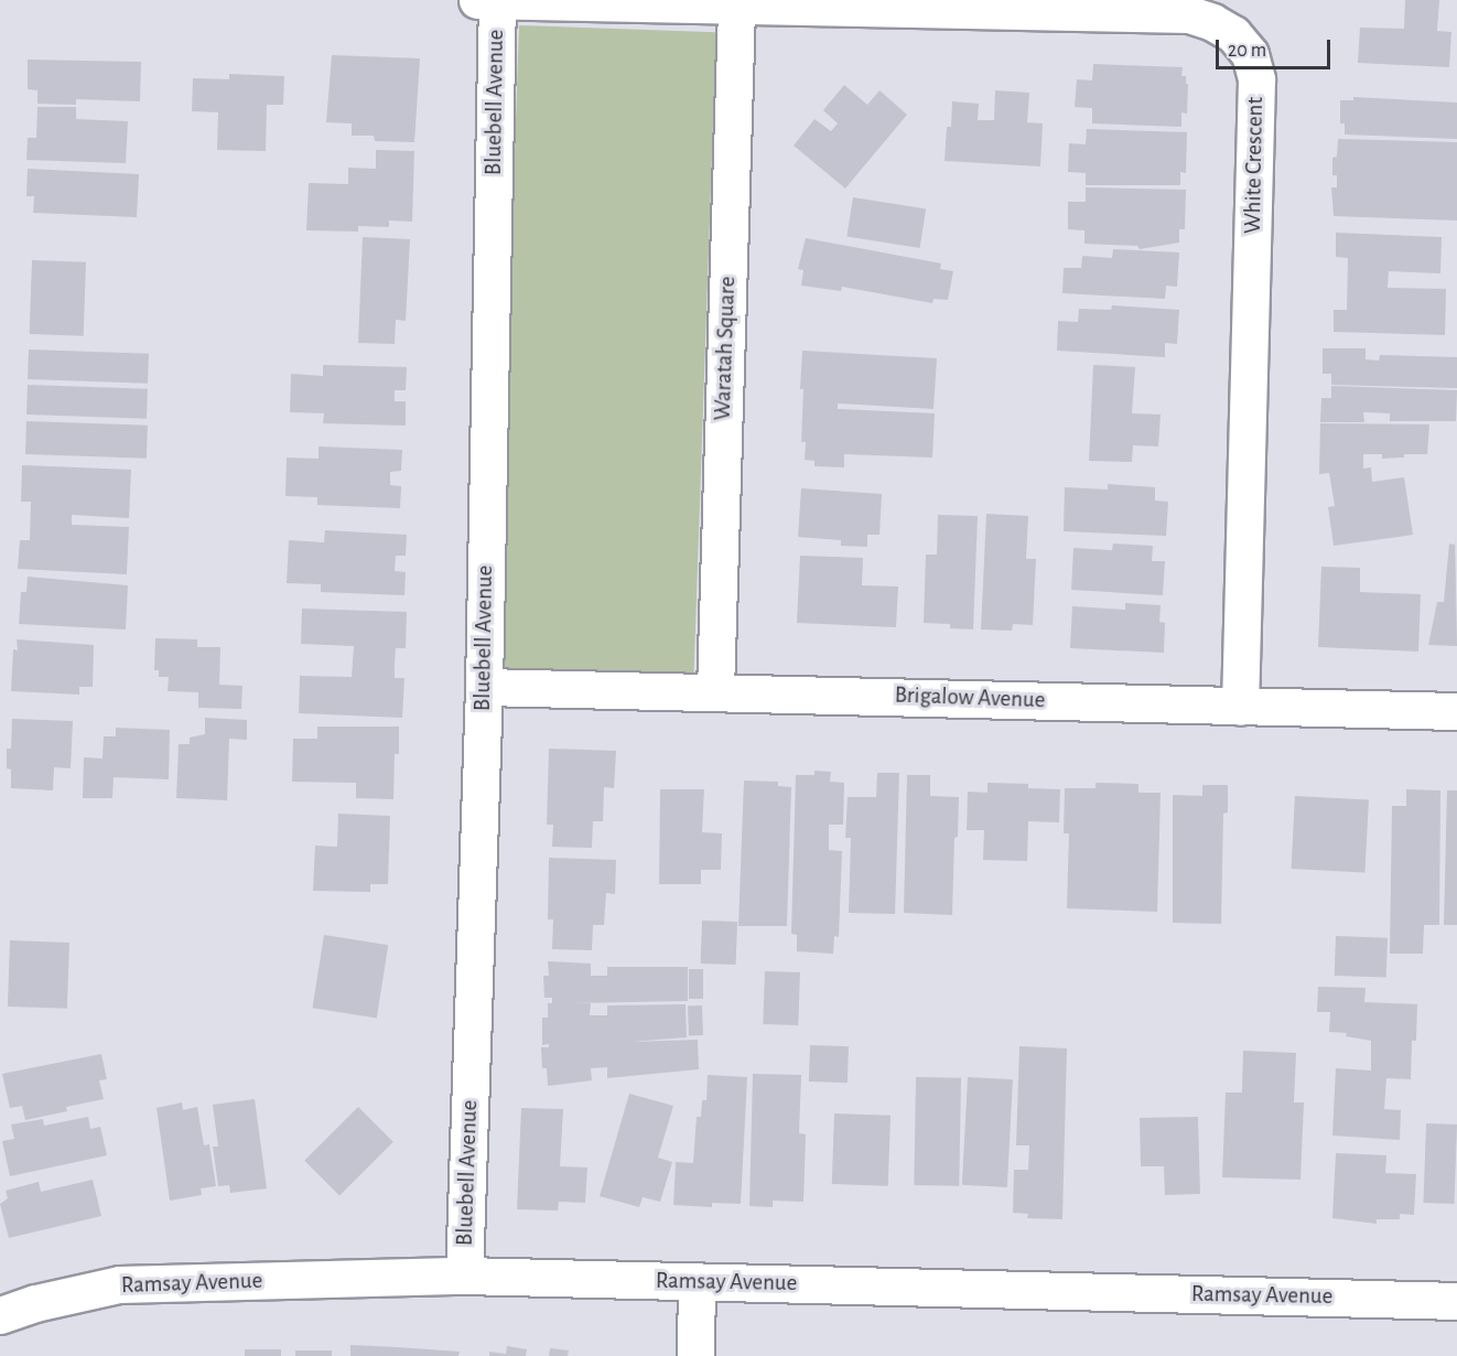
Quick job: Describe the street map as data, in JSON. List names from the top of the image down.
{
  "streets": {
    "street": [
      "Bluebell Avenue",
      "White Crescent",
      "Waratah Square",
      "Brigalow Avenue",
      "Ramsay Avenue"
    ]
  },
  "crossings": [
    ["Bluebell Avenue", "White Crescent"],
    ["Bluebell Avenue", "Brigalow Avenue"],
    ["Bluebell Avenue", "Ramsay Avenue"],
    ["White Crescent", "Waratah Square"],
    ["White Crescent", "Brigalow Avenue"],
    ["Waratah Square", "Brigalow Avenue"]
  ],
  "scale_bar": "20 m"
}
